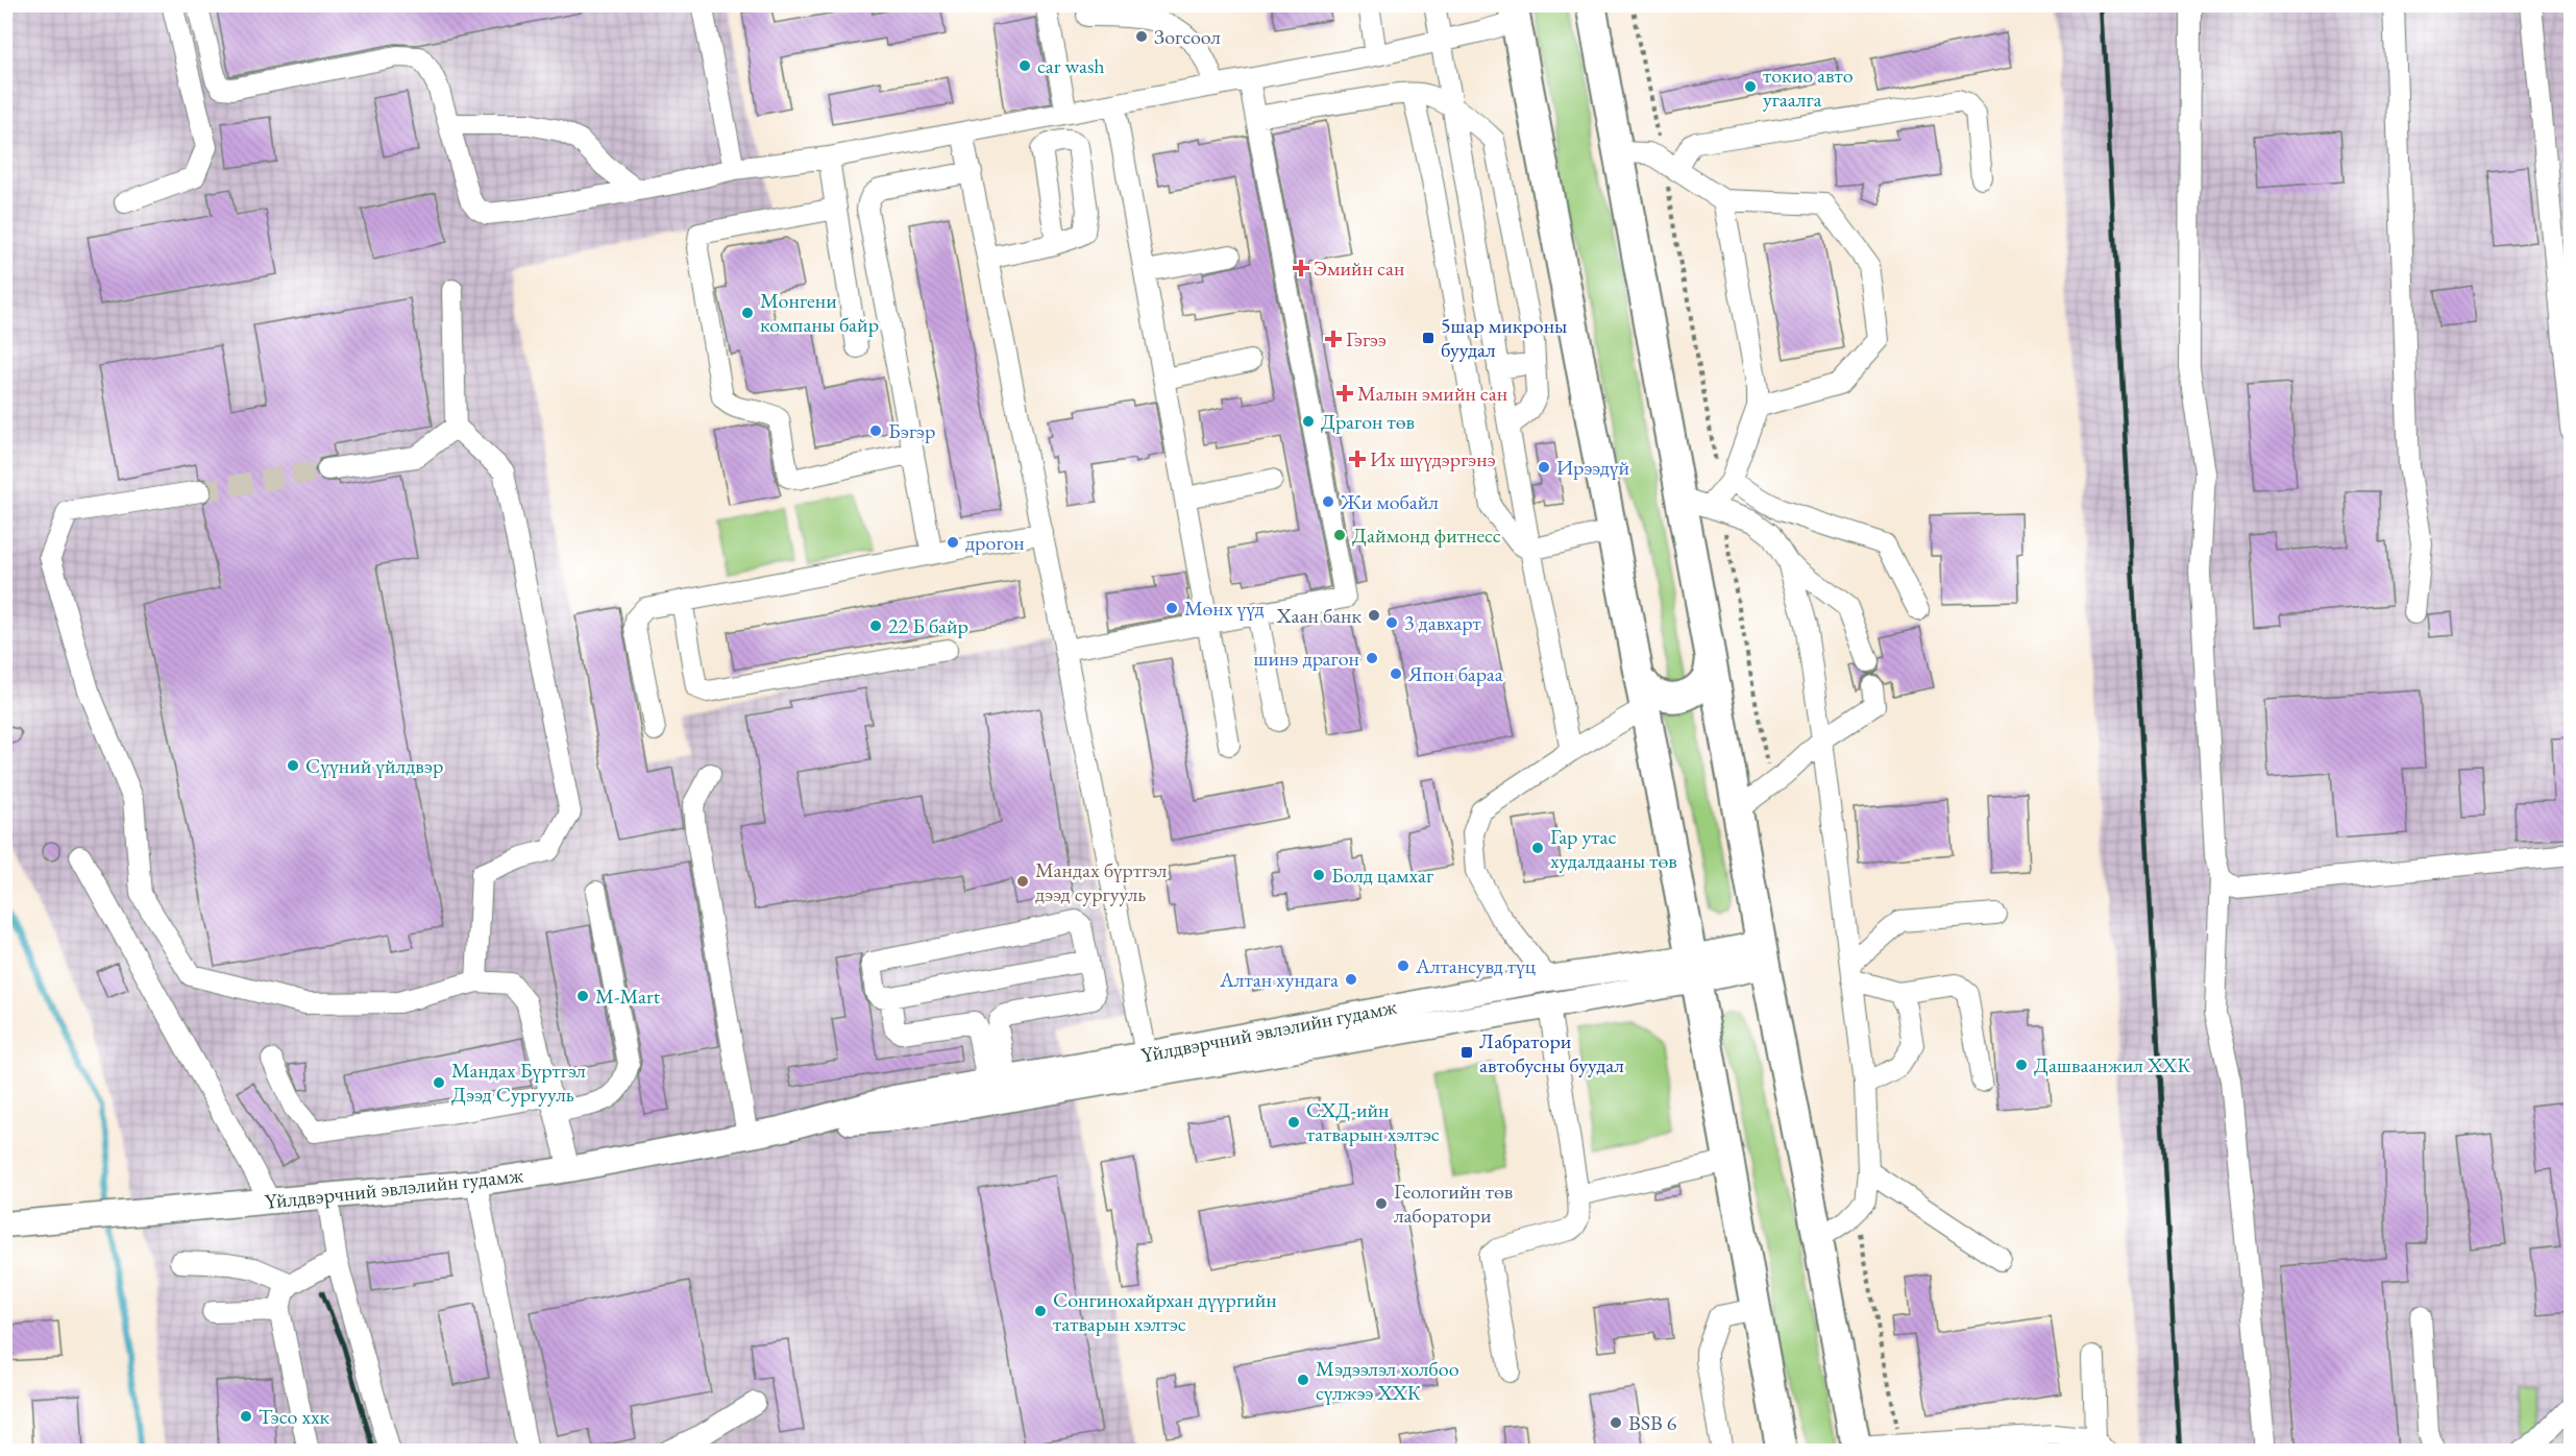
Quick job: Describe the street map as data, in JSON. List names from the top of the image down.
{
  "streets": {
    "main road": ["Үйлдвэрчний эвлэлийн гудамж"]
  },
  "places": {
    "other": [
      "Зогсоол",
      "car wash",
      "токио авто угаалга",
      "Монгени компаны байр",
      "Драгон төв",
      "Бэгэр",
      "Ирээдүй",
      "Жи мобайл",
      "Даймонд фитнесс",
      "дрогон",
      "Мөнх үүд",
      "Хаан банк",
      "3 давхарт",
      "22 Б байр",
      "шинэ драгон",
      "Япон бараа",
      "Сүүний үйлдвэр",
      "Гар утас худалдааны төв",
      "Болд цамхаг",
      "Мандах бүртгэл дээд сургууль",
      "Алтансувд түц",
      "Алтан хундага",
      "M-Mart",
      "Дашваанжил ХХК",
      "Мандах Бүртгэл Дээд Сургууль",
      "СХД-ийн татварын хэлтэс",
      "Геологийн төв лаборатори",
      "Сонгинохайрхан дүүргийн татварын хэлтэс",
      "Мэдээлэл холбоо сүлжээ ХХК",
      "Тэсо ххк",
      "BSB 6"
    ],
    "health": [
      "Эмийн сан",
      "Гэгээ",
      "Малын эмийн сан",
      "Их шүүдэргэнэ"
    ],
    "transit": ["5шар микроны буудал", "Лабратори автобусны буудал"]
  }
}
